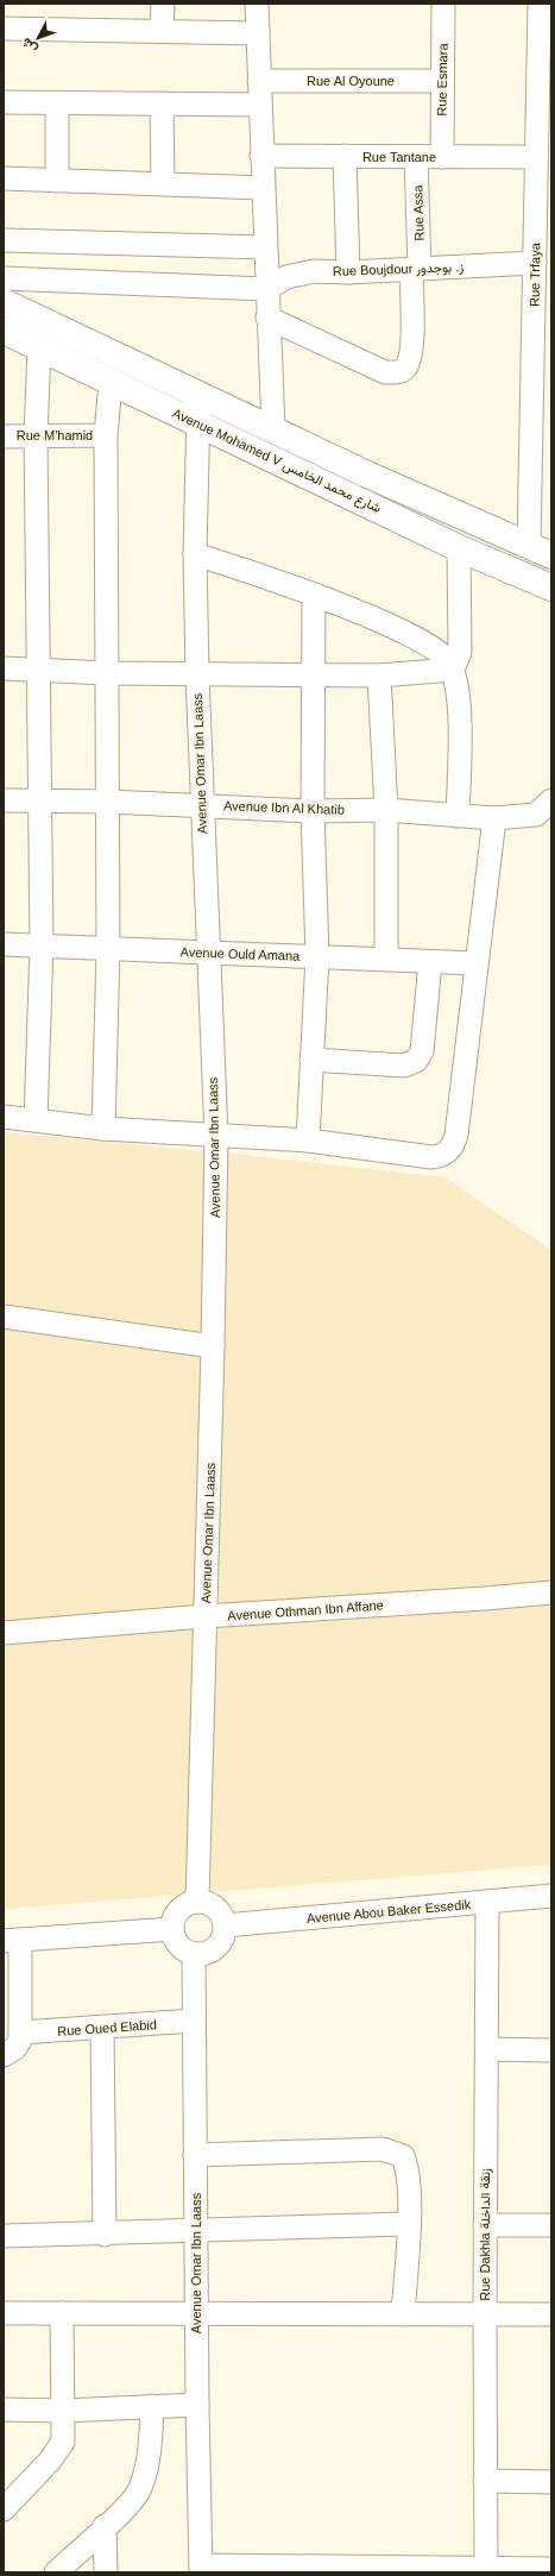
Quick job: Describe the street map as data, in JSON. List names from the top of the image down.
{
  "streets": {
    "main road": ["Avenue Mohamed V شارع محمد الخامس"],
    "street": [
      "Rue Esmara",
      "Rue Al Oyoune",
      "Rue Tantane",
      "Rue Assa",
      "Rue Boujdour ز. بوجدور",
      "Rue Trfaya",
      "Rue M'hamid",
      "Avenue Omar Ibn Laass",
      "Avenue Ibn Al Khatib",
      "Avenue Ould Amana",
      "Avenue Othman Ibn Affane",
      "Avenue Abou Baker Essedik",
      "Rue Oued Elabid",
      "Rue Dakhla زنقة الداخلة"
    ]
  },
  "crossings": [
    ["Rue Esmara", "Rue Al Oyoune"],
    ["Rue Esmara", "Rue Tantane"],
    ["Rue Tantane", "Rue Assa"],
    ["Rue Tantane", "Rue Trfaya"],
    ["Rue Assa", "Rue Boujdour ز. بوجدور"],
    ["Rue Boujdour ز. بوجدور", "Rue Trfaya"],
    ["Rue Trfaya", "Avenue Mohamed V شارع محمد الخامس"],
    ["Avenue Mohamed V شارع محمد الخامس", "Avenue Omar Ibn Laass"],
    ["Avenue Omar Ibn Laass", "Avenue Ibn Al Khatib"],
    ["Avenue Omar Ibn Laass", "Avenue Ould Amana"],
    ["Avenue Omar Ibn Laass", "Avenue Othman Ibn Affane"],
    ["Avenue Omar Ibn Laass", "Avenue Abou Baker Essedik"],
    ["Avenue Omar Ibn Laass", "Rue Oued Elabid"],
    ["Avenue Abou Baker Essedik", "Rue Dakhla زنقة الداخلة"]
  ],
  "north": "bottom left"
}
